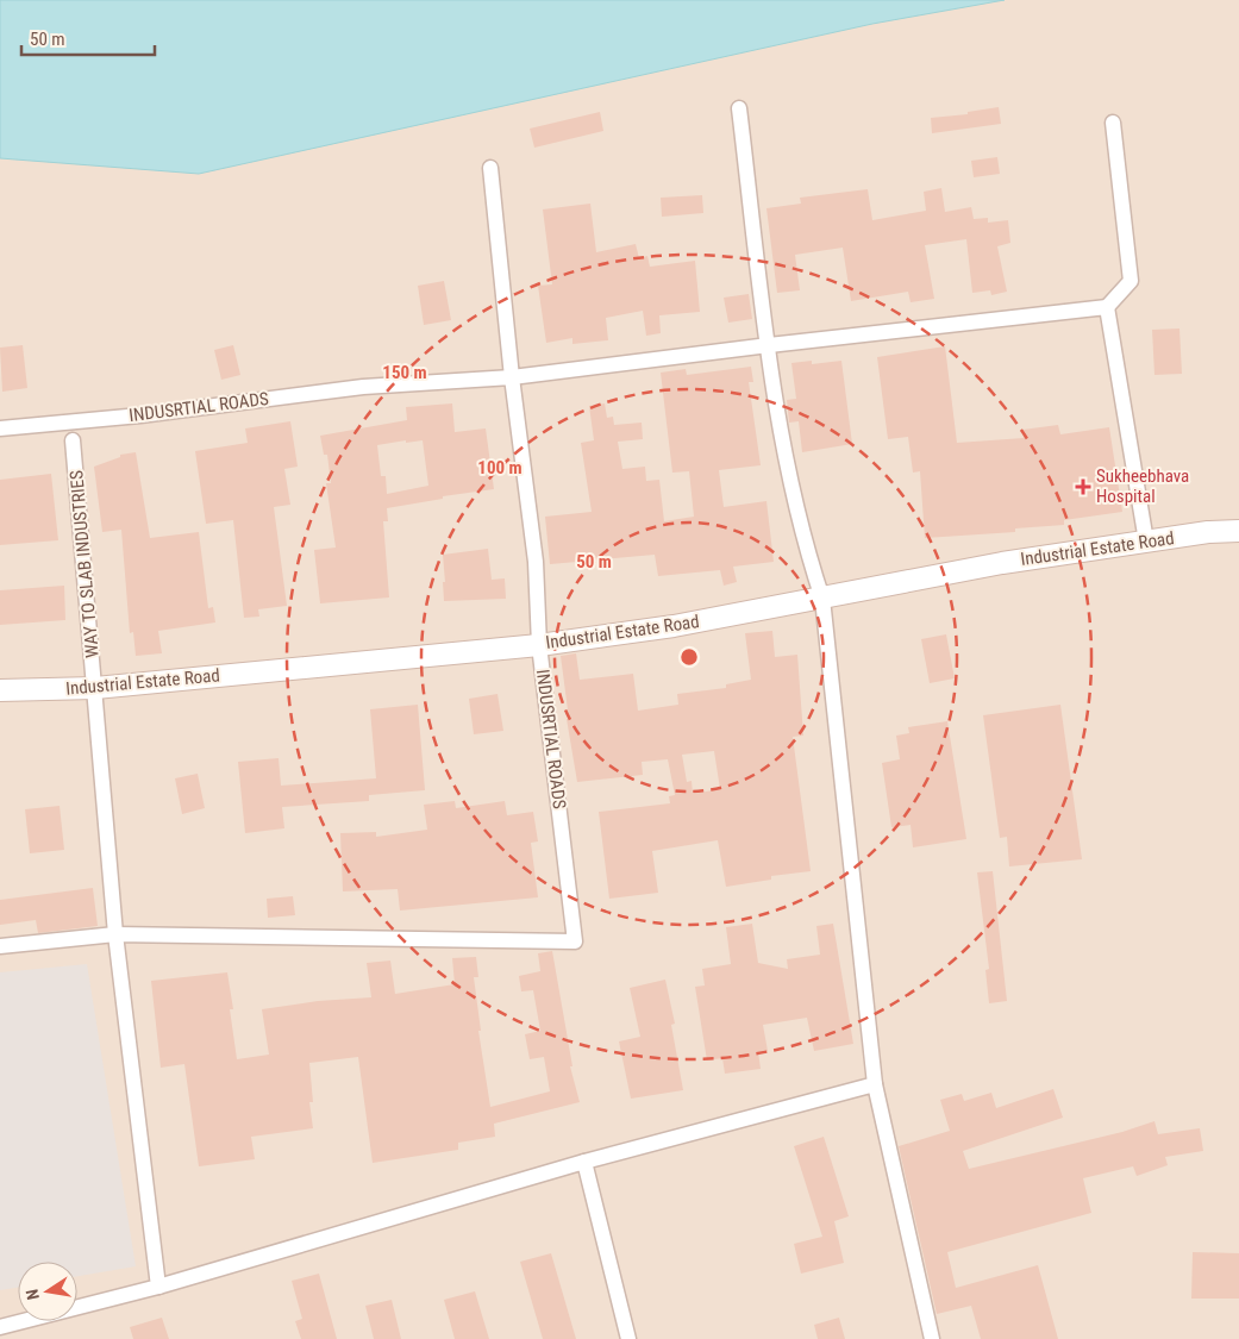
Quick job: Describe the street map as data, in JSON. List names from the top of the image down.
{
  "streets": {
    "main road": ["Industrial Estate Road"],
    "street": ["INDUSRTIAL ROADS", "WAY TO SLAB INDUSTRIES"]
  },
  "crossings": [
    ["INDUSRTIAL ROADS", "Industrial Estate Road"],
    ["INDUSRTIAL ROADS", "WAY TO SLAB INDUSTRIES"],
    ["Industrial Estate Road", "WAY TO SLAB INDUSTRIES"]
  ],
  "places": {
    "health": ["Sukheebhava Hospital"]
  },
  "scale_bar": "50 m",
  "north": "left",
  "rings": ["150 m", "100 m", "50 m"]
}
